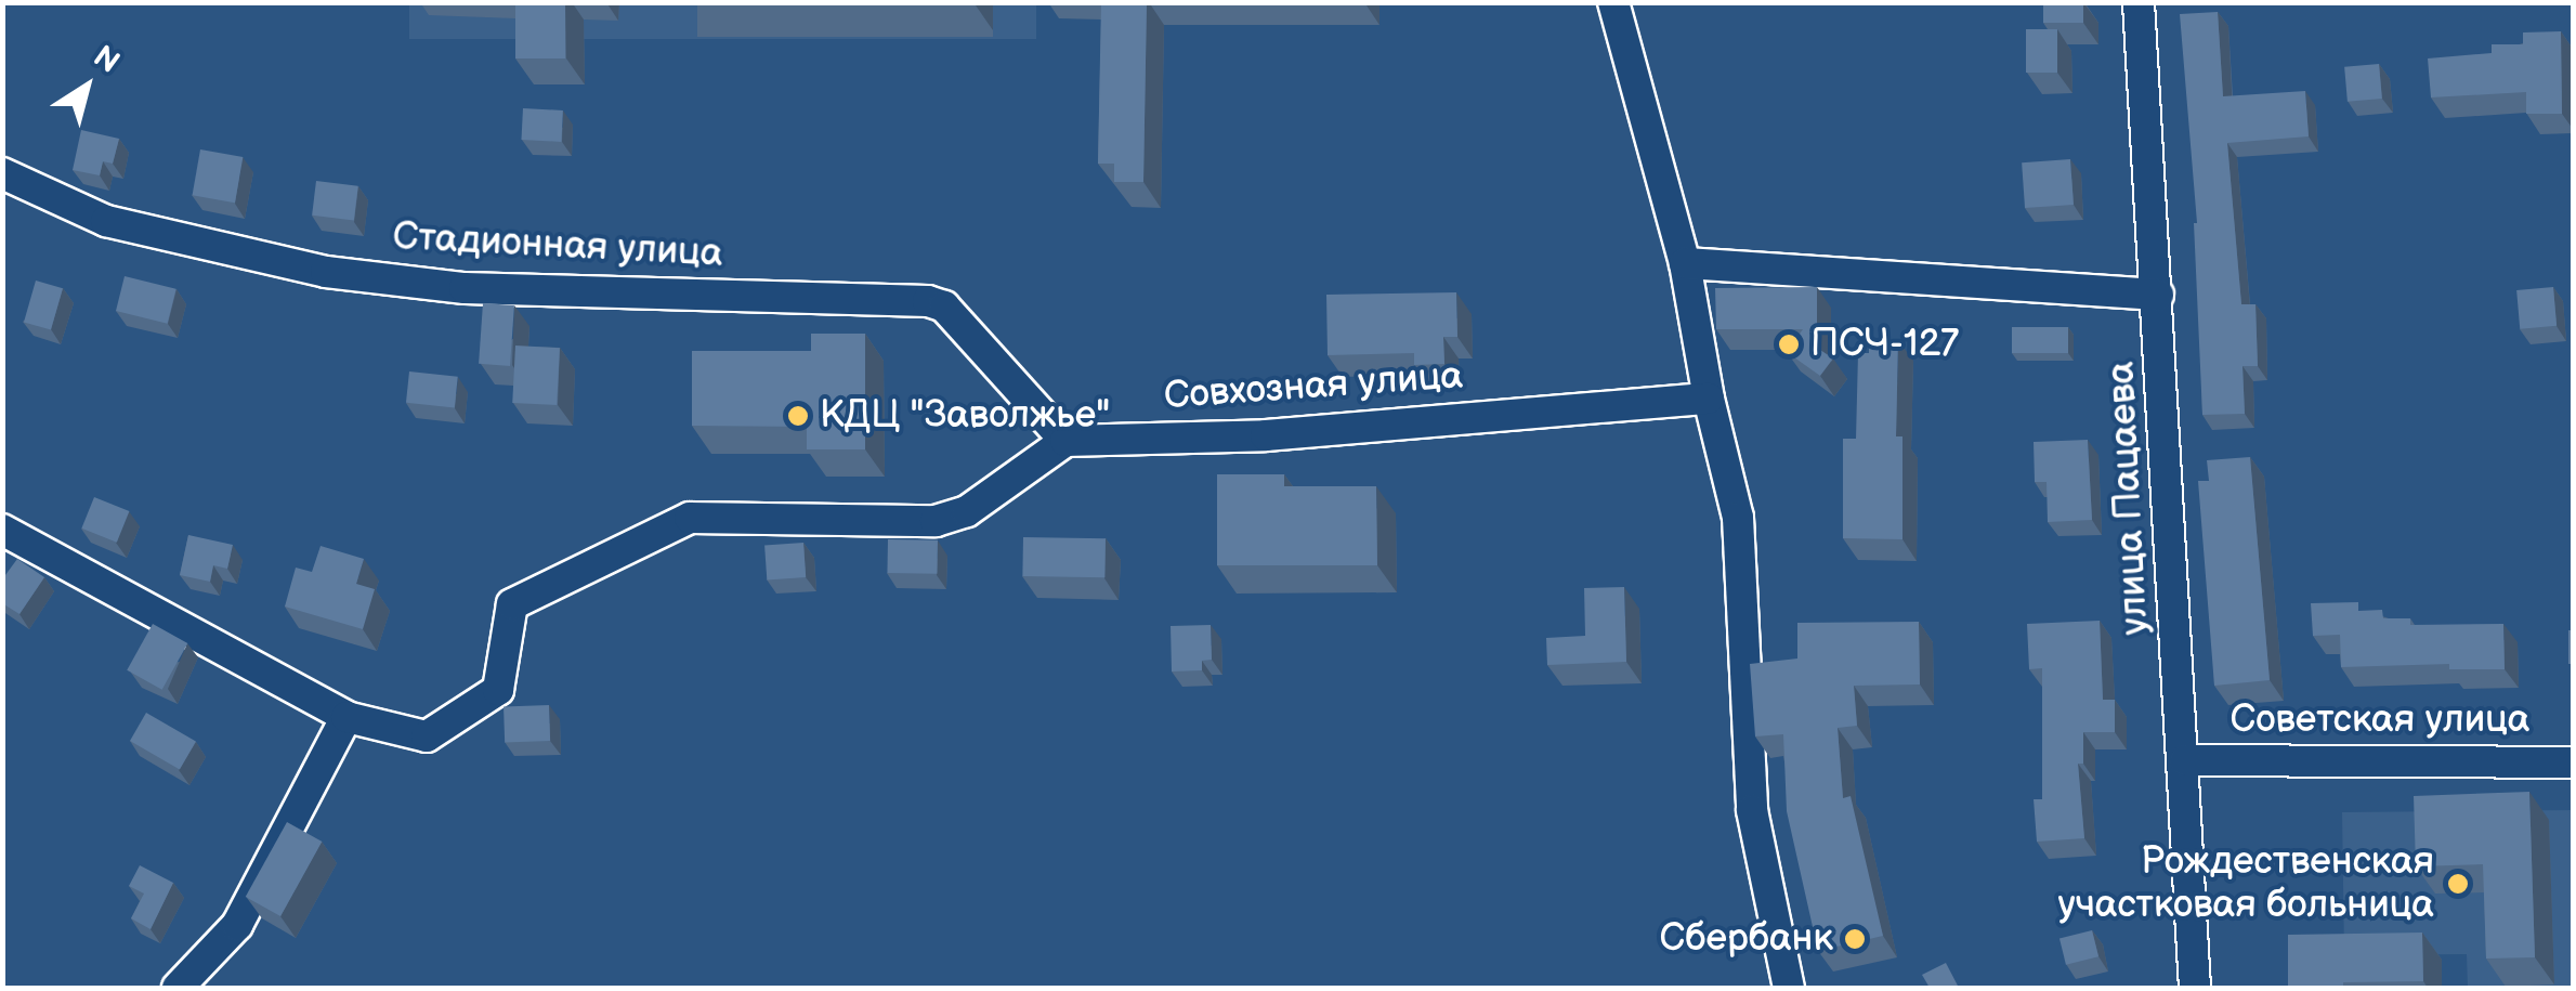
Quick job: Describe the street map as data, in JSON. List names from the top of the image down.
{
  "streets": {
    "street": [
      "Стадионная улица",
      "Совхозная улица",
      "улица Пацаева",
      "Советская улица"
    ]
  },
  "crossings": [
    ["Стадионная улица", "Совхозная улица"],
    ["улица Пацаева", "Советская улица"]
  ],
  "places": [
    "ПСЧ-127",
    "КДЦ \"Заволжье\"",
    "Рождественская участковая больница",
    "Сбербанк"
  ],
  "north": "top right"
}
